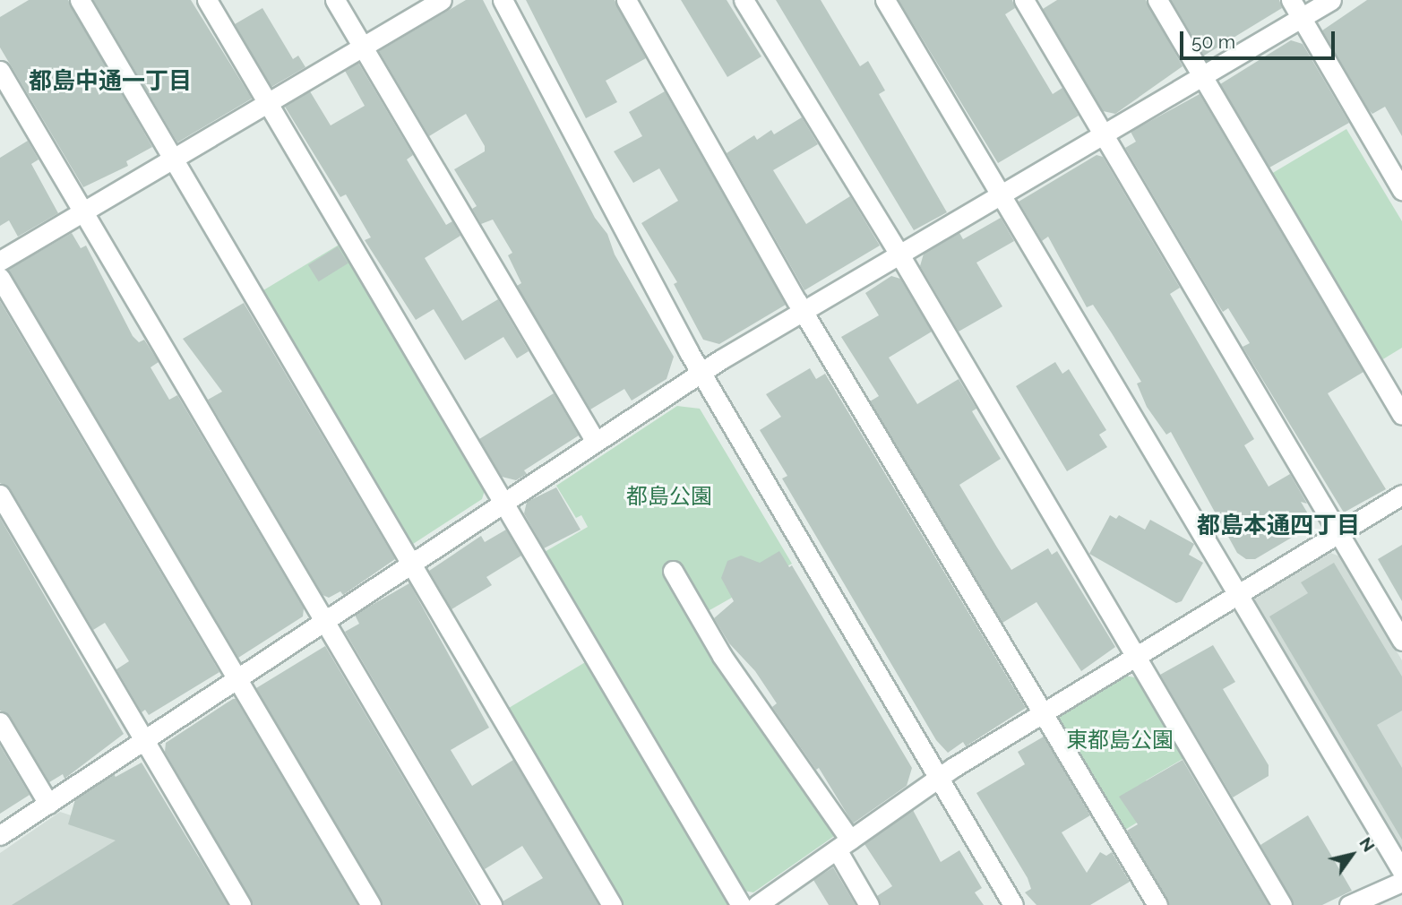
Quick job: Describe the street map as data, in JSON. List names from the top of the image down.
{
  "districts": ["都島中通一丁目", "都島本通四丁目"],
  "parks": ["都島公園", "東都島公園"],
  "scale_bar": "50 m",
  "north": "top right"
}
